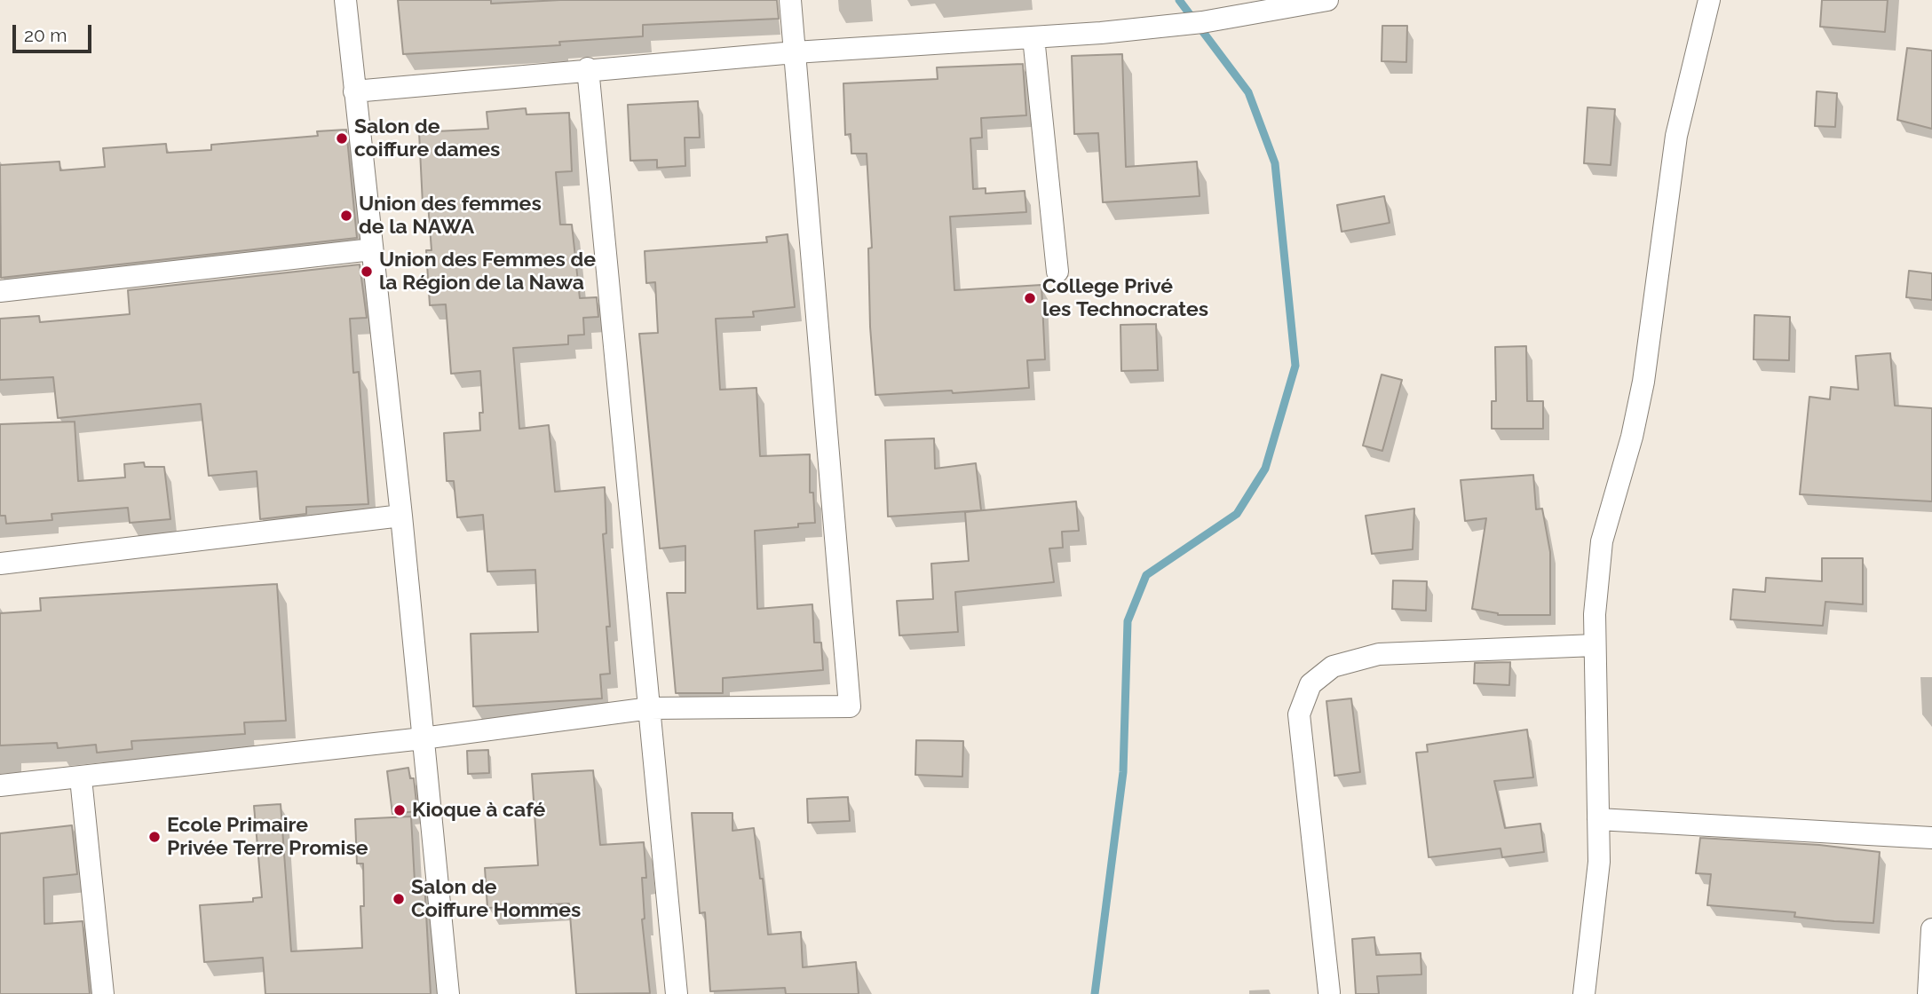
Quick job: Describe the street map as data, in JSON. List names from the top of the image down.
{
  "places": [
    "Salon de coiffure dames",
    "Union des femmes de la NAWA",
    "Union des Femmes de la Région de la Nawa",
    "College Privé les Technocrates",
    "Kioque à café",
    "Ecole Primaire Privée Terre Promise",
    "Salon de Coiffure Hommes"
  ],
  "scale_bar": "20 m"
}
